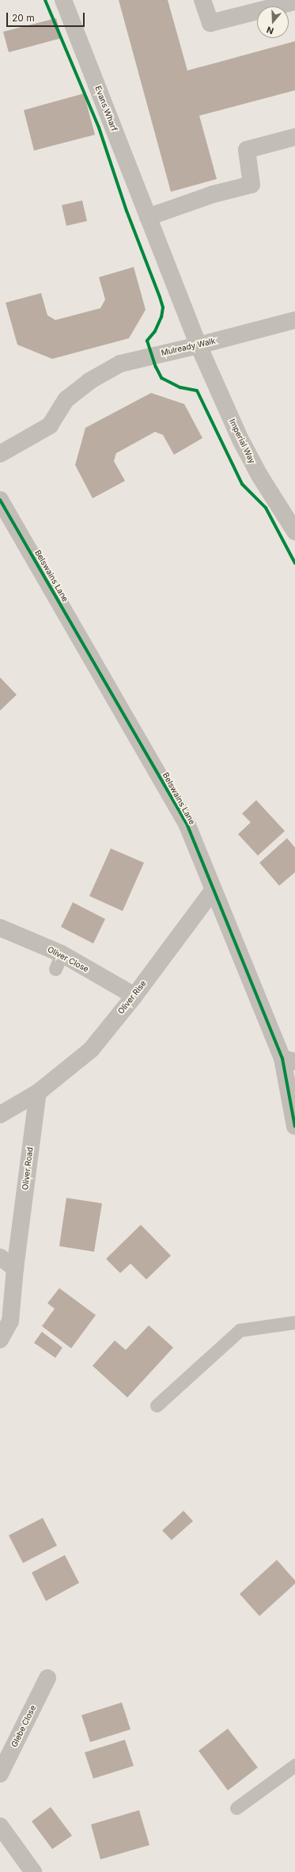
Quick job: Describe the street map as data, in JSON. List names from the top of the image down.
{
  "streets": {
    "street": [
      "Evans Wharf",
      "Mulready Walk",
      "Imperial Way",
      "Belswains Lane",
      "Oliver Close",
      "Oliver Rise",
      "Oliver Road",
      "Glebe Close"
    ]
  },
  "crossings": [
    ["Evans Wharf", "Mulready Walk"],
    ["Evans Wharf", "Imperial Way"],
    ["Mulready Walk", "Imperial Way"],
    ["Belswains Lane", "Oliver Rise"],
    ["Oliver Close", "Oliver Rise"],
    ["Oliver Rise", "Oliver Road"]
  ],
  "scale_bar": "20 m",
  "north": "bottom"
}
